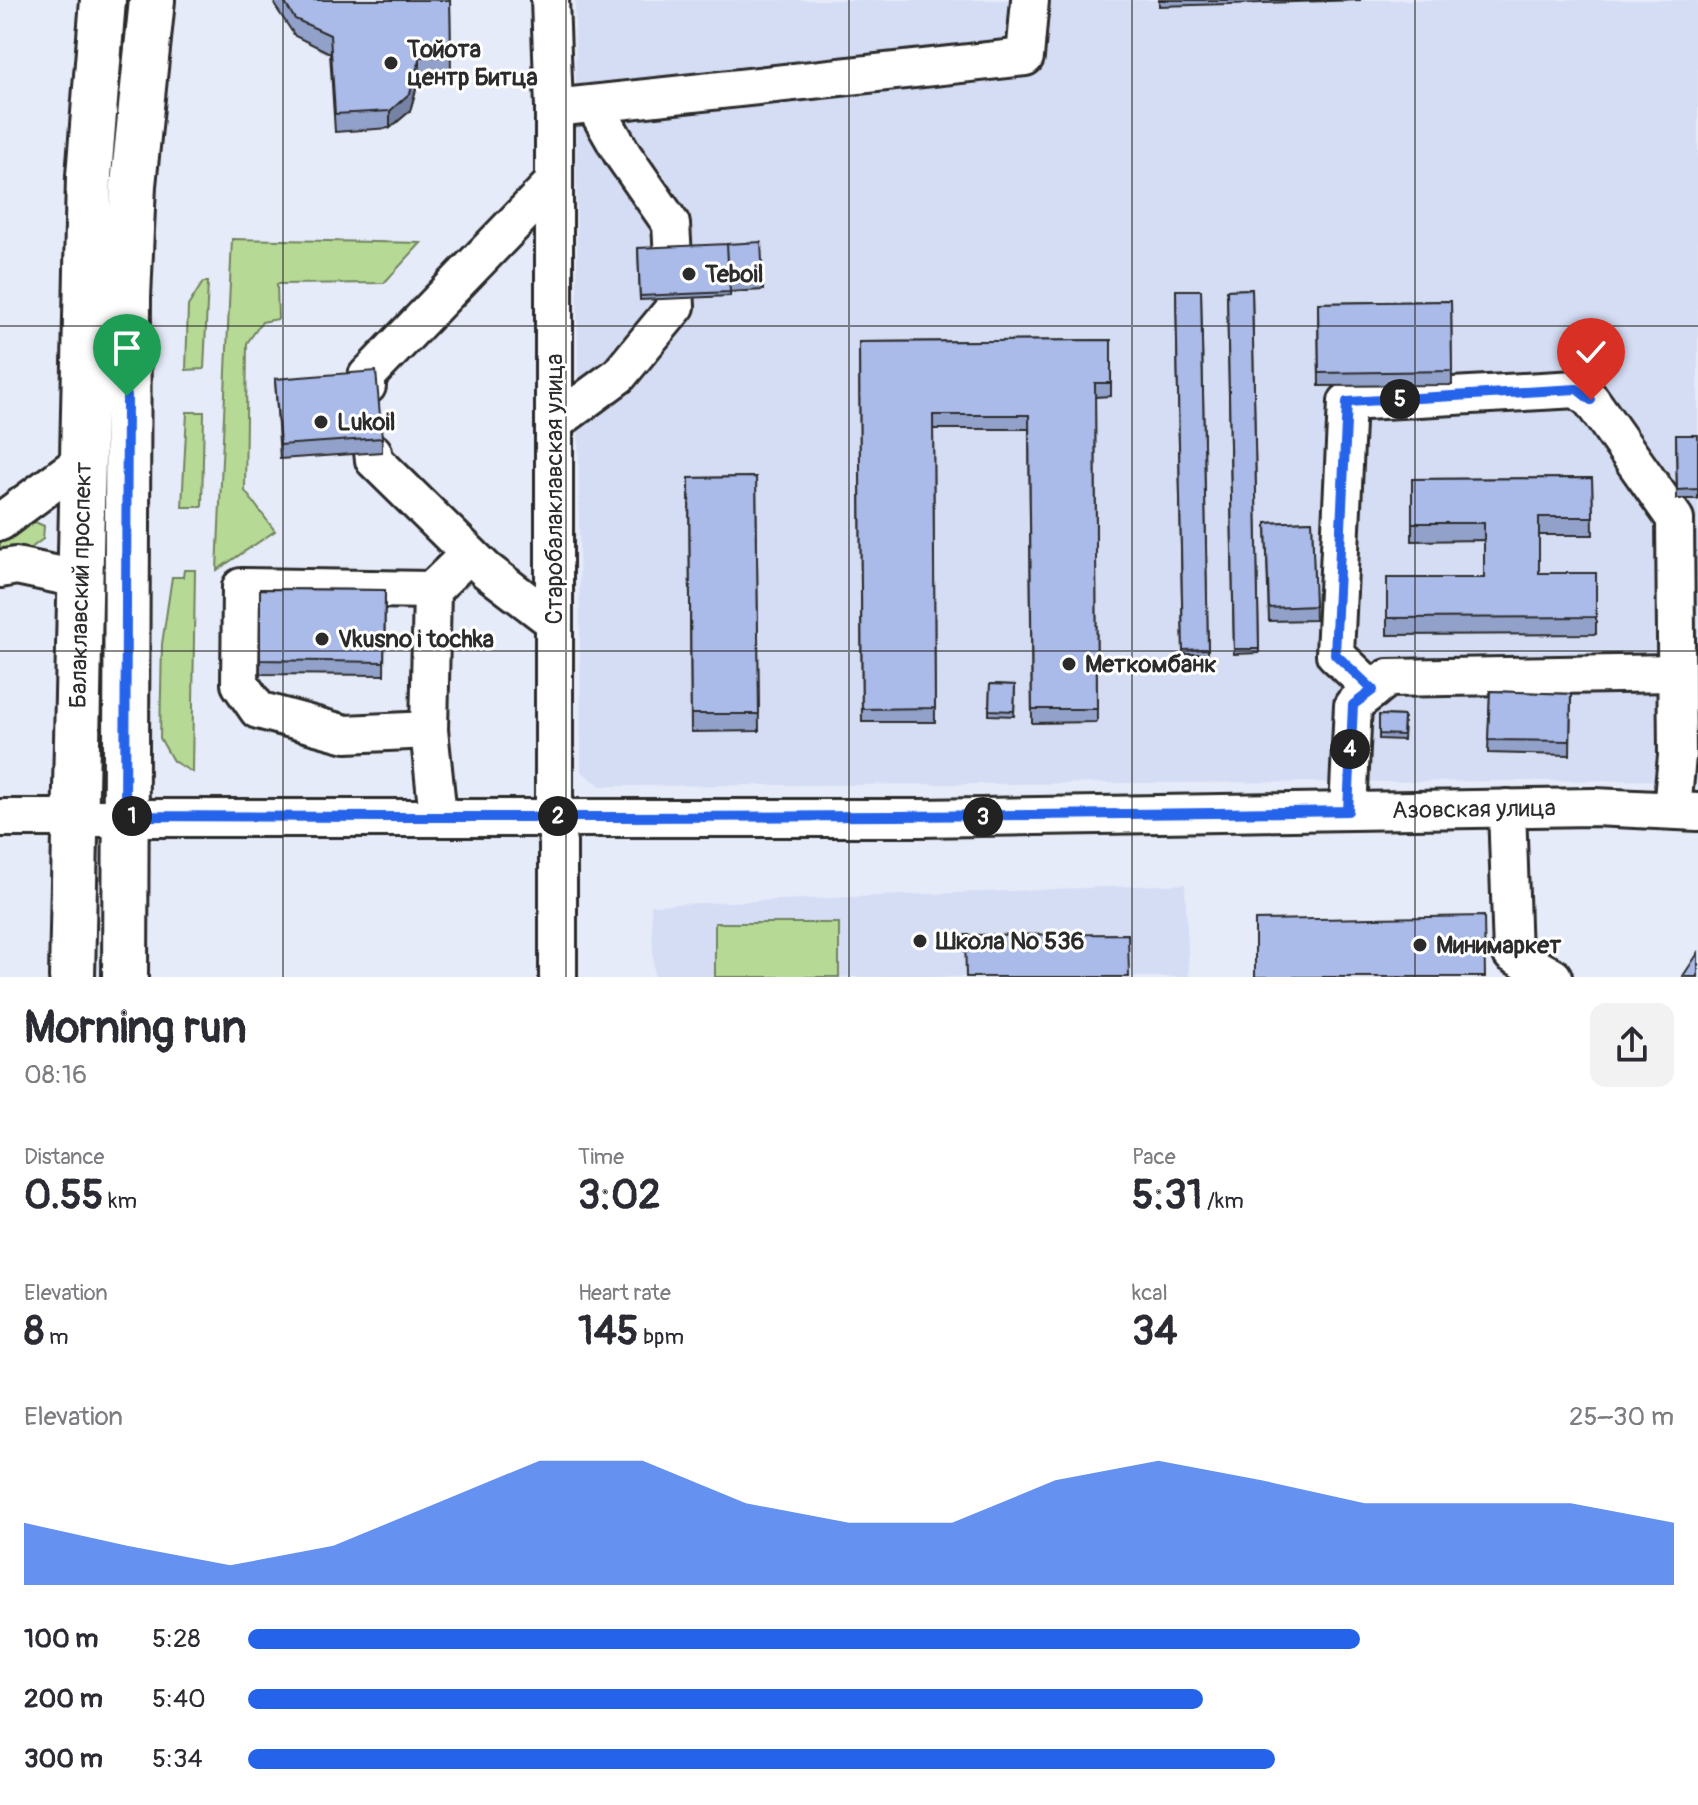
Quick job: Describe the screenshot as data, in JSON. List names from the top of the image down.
{
  "streets": {
    "main road": ["Балаклавский проспект"],
    "street": ["Старобалаклавская улица", "Азовская улица"]
  },
  "crossings": [
    ["Старобалаклавская улица", "Азовская улица"],
    ["Балаклавский проспект", "Азовская улица"]
  ],
  "places": [
    "Тойота центр Битца",
    "Teboil",
    "Lukoil",
    "Vkusno i tochka",
    "Меткомбанк",
    "Школа № 536",
    "Минимаркет"
  ],
  "page": {
    "pins": [
      "5",
      "4",
      "1",
      "2",
      "3"
    ],
    "heading": ["Morning run", "08:16"],
    "stats": [
      ["Distance", "0.55 km"],
      ["Time", "3:02"],
      ["Pace", "5:31 /km"],
      ["Elevation", "8 m"],
      ["Heart rate", "145 bpm"],
      ["kcal", "34"]
    ],
    "chart": ["Elevation", "25–30 m"],
    "list": [
      {
        "name": "100 m",
        "note": "5:28"
      },
      {
        "name": "200 m",
        "note": "5:40"
      },
      {
        "name": "300 m",
        "note": "5:34"
      }
    ]
  }
}
